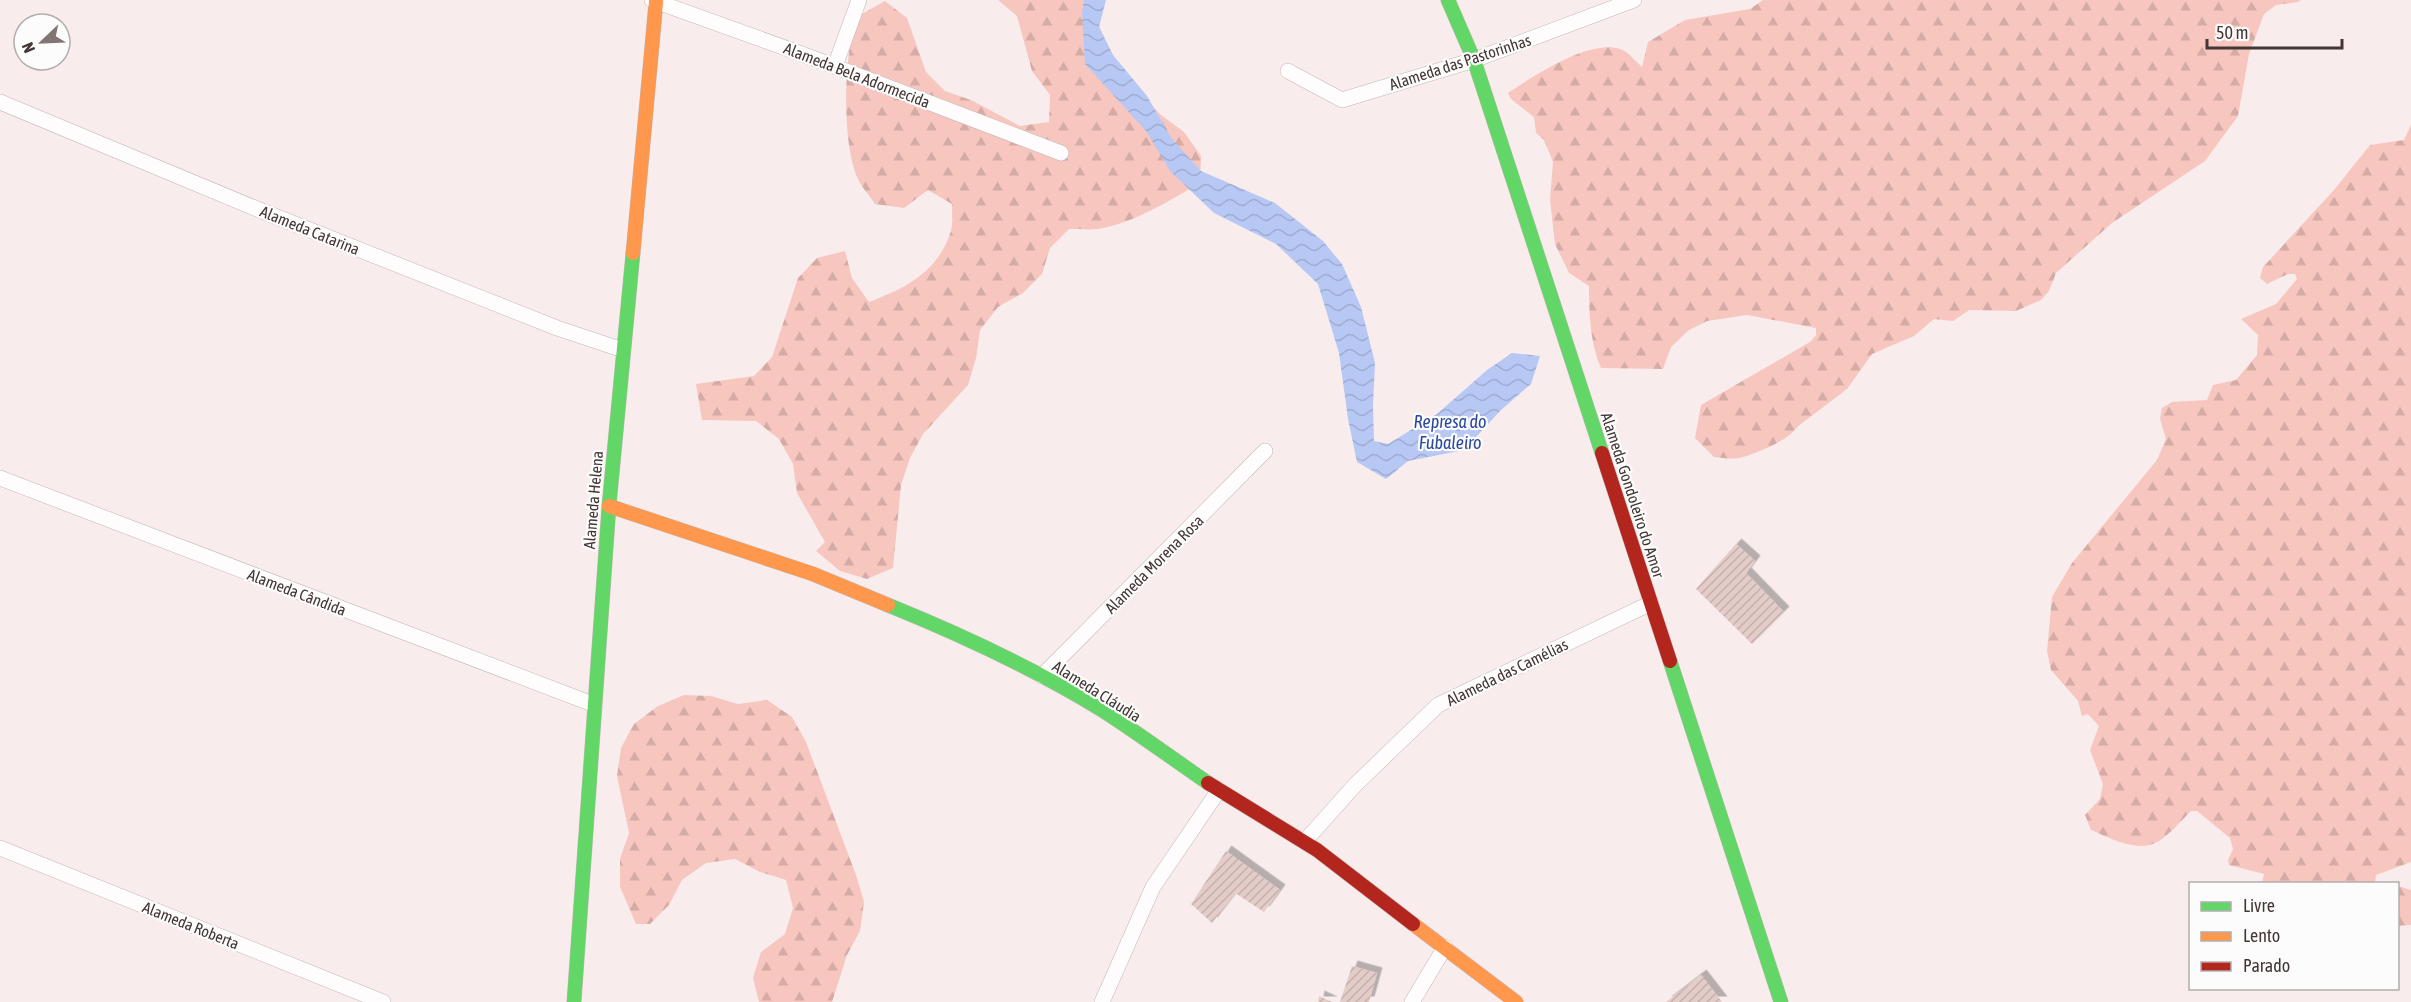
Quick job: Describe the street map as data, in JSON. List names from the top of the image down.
{
  "streets": {
    "street": [
      "Alameda das Pastorinhas",
      "Alameda Bela Adormecida",
      "Alameda Catarina",
      "Alameda Gondoleiro do Amor",
      "Alameda Helena",
      "Alameda Morena Rosa",
      "Alameda Cândida",
      "Alameda das Camélias",
      "Alameda Cláudia",
      "Alameda Roberta"
    ]
  },
  "crossings": [
    ["Alameda das Pastorinhas", "Alameda Gondoleiro do Amor"],
    ["Alameda Bela Adormecida", "Alameda Helena"],
    ["Alameda Catarina", "Alameda Helena"],
    ["Alameda Gondoleiro do Amor", "Alameda das Camélias"],
    ["Alameda Helena", "Alameda Cândida"],
    ["Alameda Helena", "Alameda Cláudia"],
    ["Alameda Morena Rosa", "Alameda Cláudia"],
    ["Alameda das Camélias", "Alameda Cláudia"]
  ],
  "water": ["Represa do Fubaleiro"],
  "legend": ["Livre", "Lento", "Parado"],
  "scale_bar": "50 m",
  "north": "bottom left"
}
